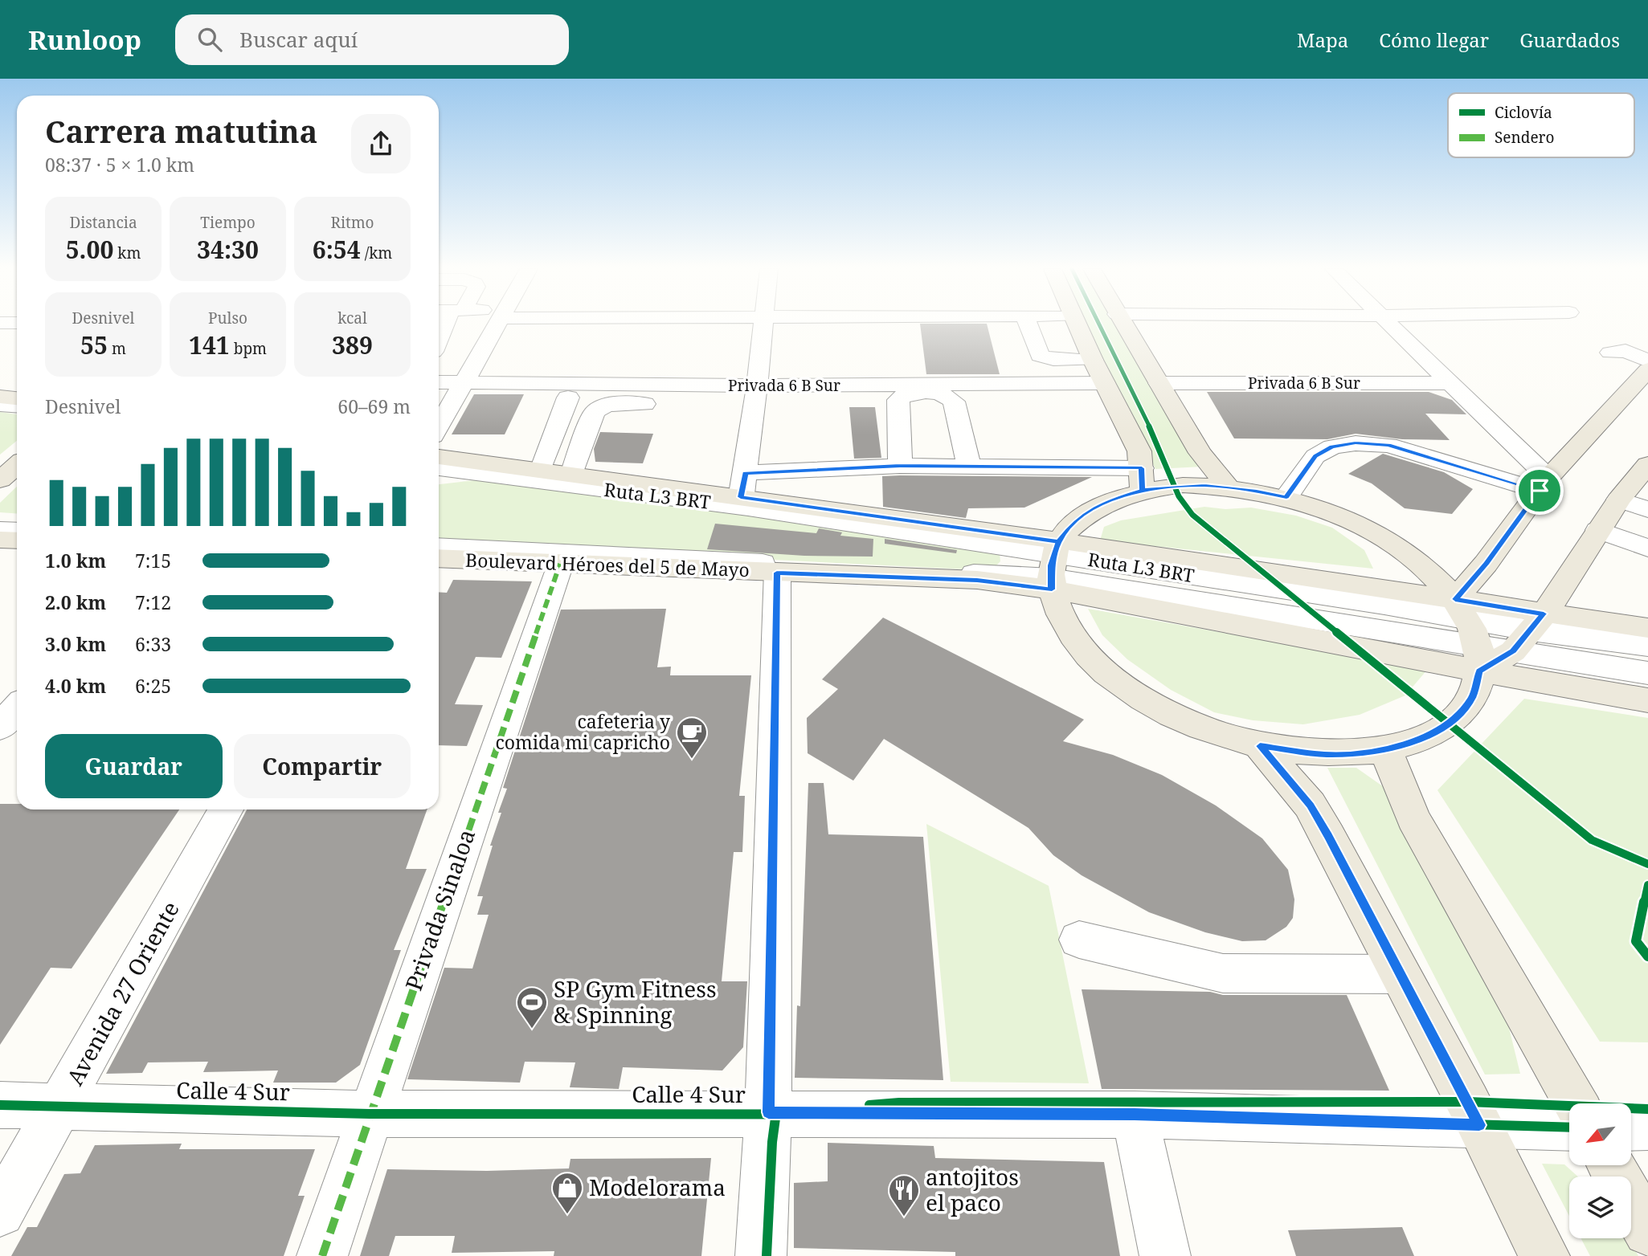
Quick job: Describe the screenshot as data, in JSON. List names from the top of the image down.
{
  "streets": {
    "main road": ["Boulevard Héroes del 5 de Mayo"],
    "street": [
      "Privada 6 B Sur",
      "Ruta L3 BRT",
      "Privada Sinaloa",
      "Avenida 27 Oriente",
      "Calle 4 Sur"
    ]
  },
  "crossings": [
    ["Ruta L3 BRT", "Boulevard Héroes del 5 de Mayo"],
    ["Boulevard Héroes del 5 de Mayo", "Privada Sinaloa"],
    ["Privada Sinaloa", "Calle 4 Sur"],
    ["Avenida 27 Oriente", "Calle 4 Sur"]
  ],
  "places": {
    "cafe": ["cafeteria y comida mi capricho"],
    "sports": ["SP Gym Fitness & Spinning"],
    "shop": ["Modelorama"],
    "restaurant": ["antojitos el paco"]
  },
  "legend": ["Ciclovía", "Sendero"],
  "north": "bottom left",
  "page": {
    "header": "Runloop",
    "search": "Buscar aquí",
    "nav": ["Mapa", "Cómo llegar", "Guardados"],
    "heading": ["Carrera matutina", "08:37 · 5 × 1.0 km"],
    "stats": [
      ["Distancia", "5.00 km"],
      ["Tiempo", "34:30"],
      ["Ritmo", "6:54 /km"],
      ["Desnivel", "55 m"],
      ["Pulso", "141 bpm"],
      ["kcal", "389"]
    ],
    "chart": ["Desnivel", "60–69 m"],
    "list": [
      {
        "name": "1.0 km",
        "note": "7:15"
      },
      {
        "name": "2.0 km",
        "note": "7:12"
      },
      {
        "name": "3.0 km",
        "note": "6:33"
      },
      {
        "name": "4.0 km",
        "note": "6:25"
      }
    ],
    "buttons": ["Guardar", "Compartir"]
  }
}
